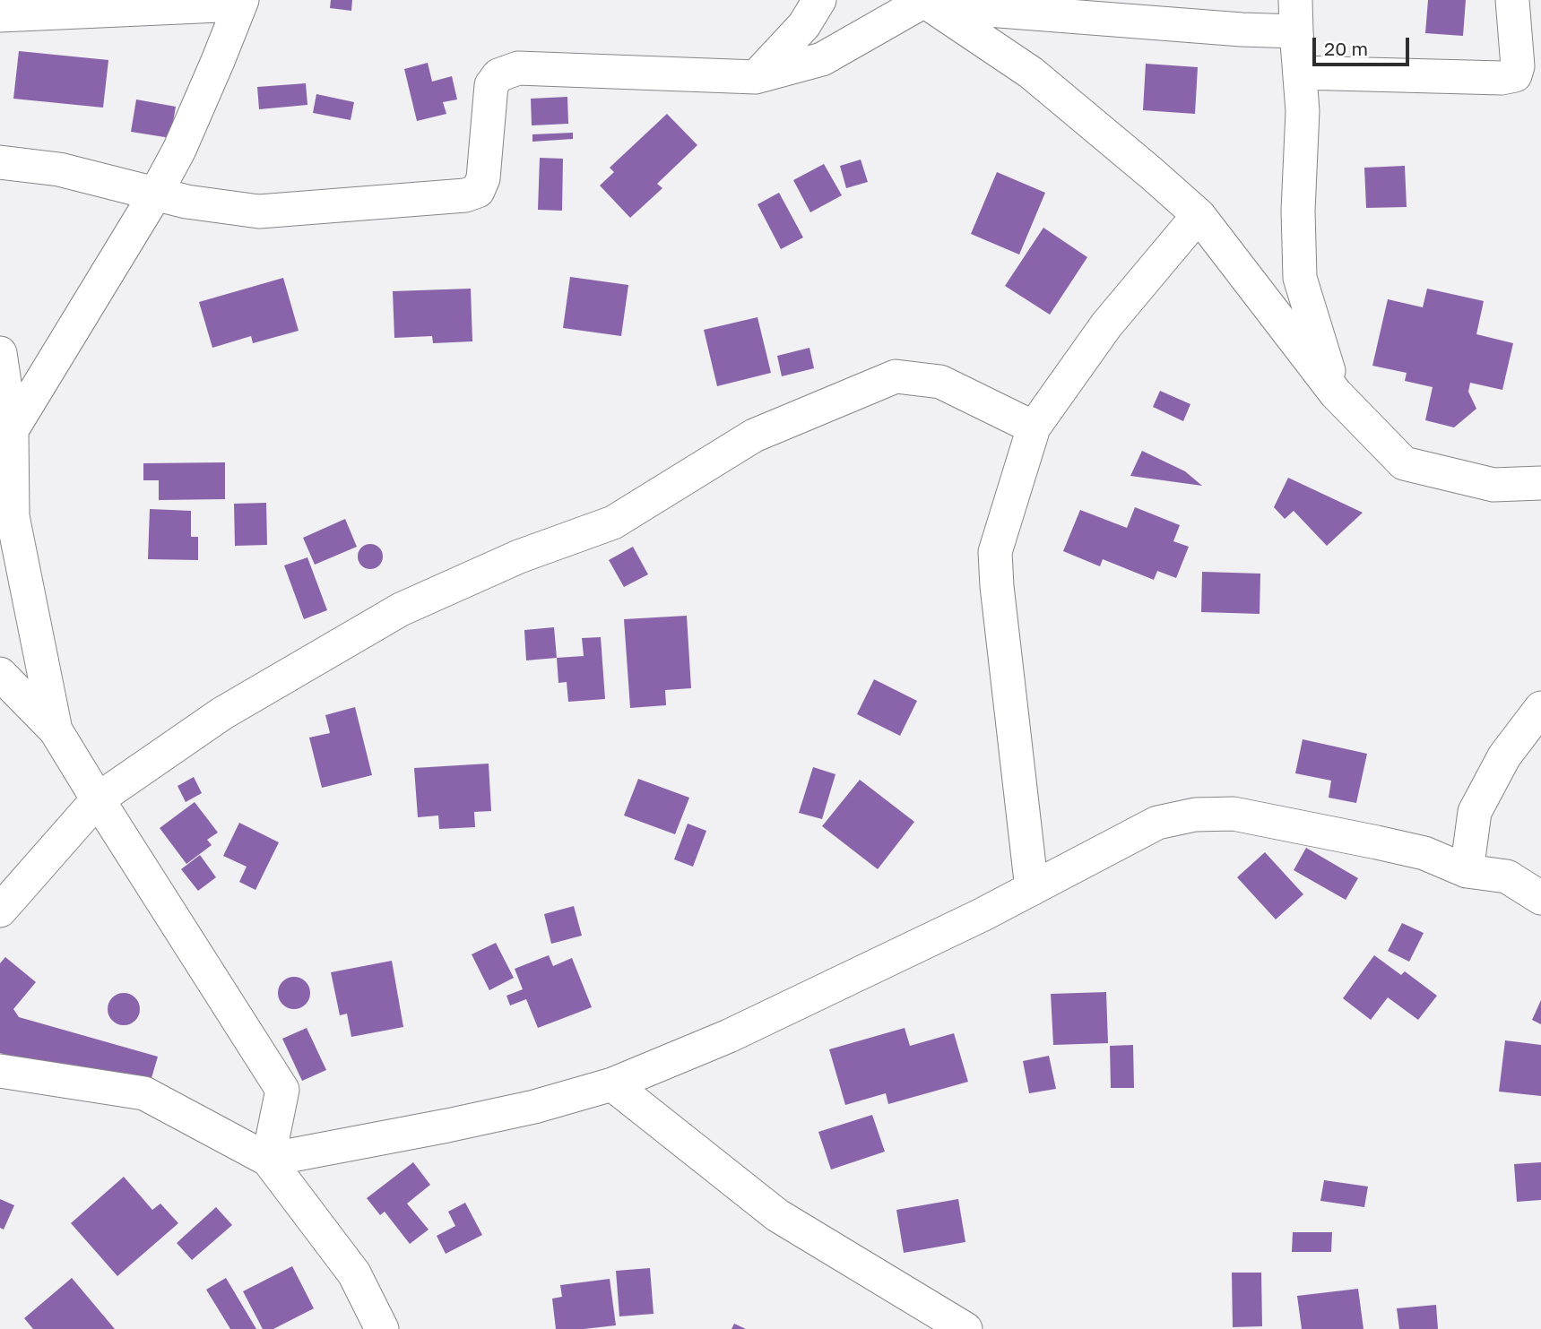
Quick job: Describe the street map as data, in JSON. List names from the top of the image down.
{
  "scale_bar": "20 m"
}
